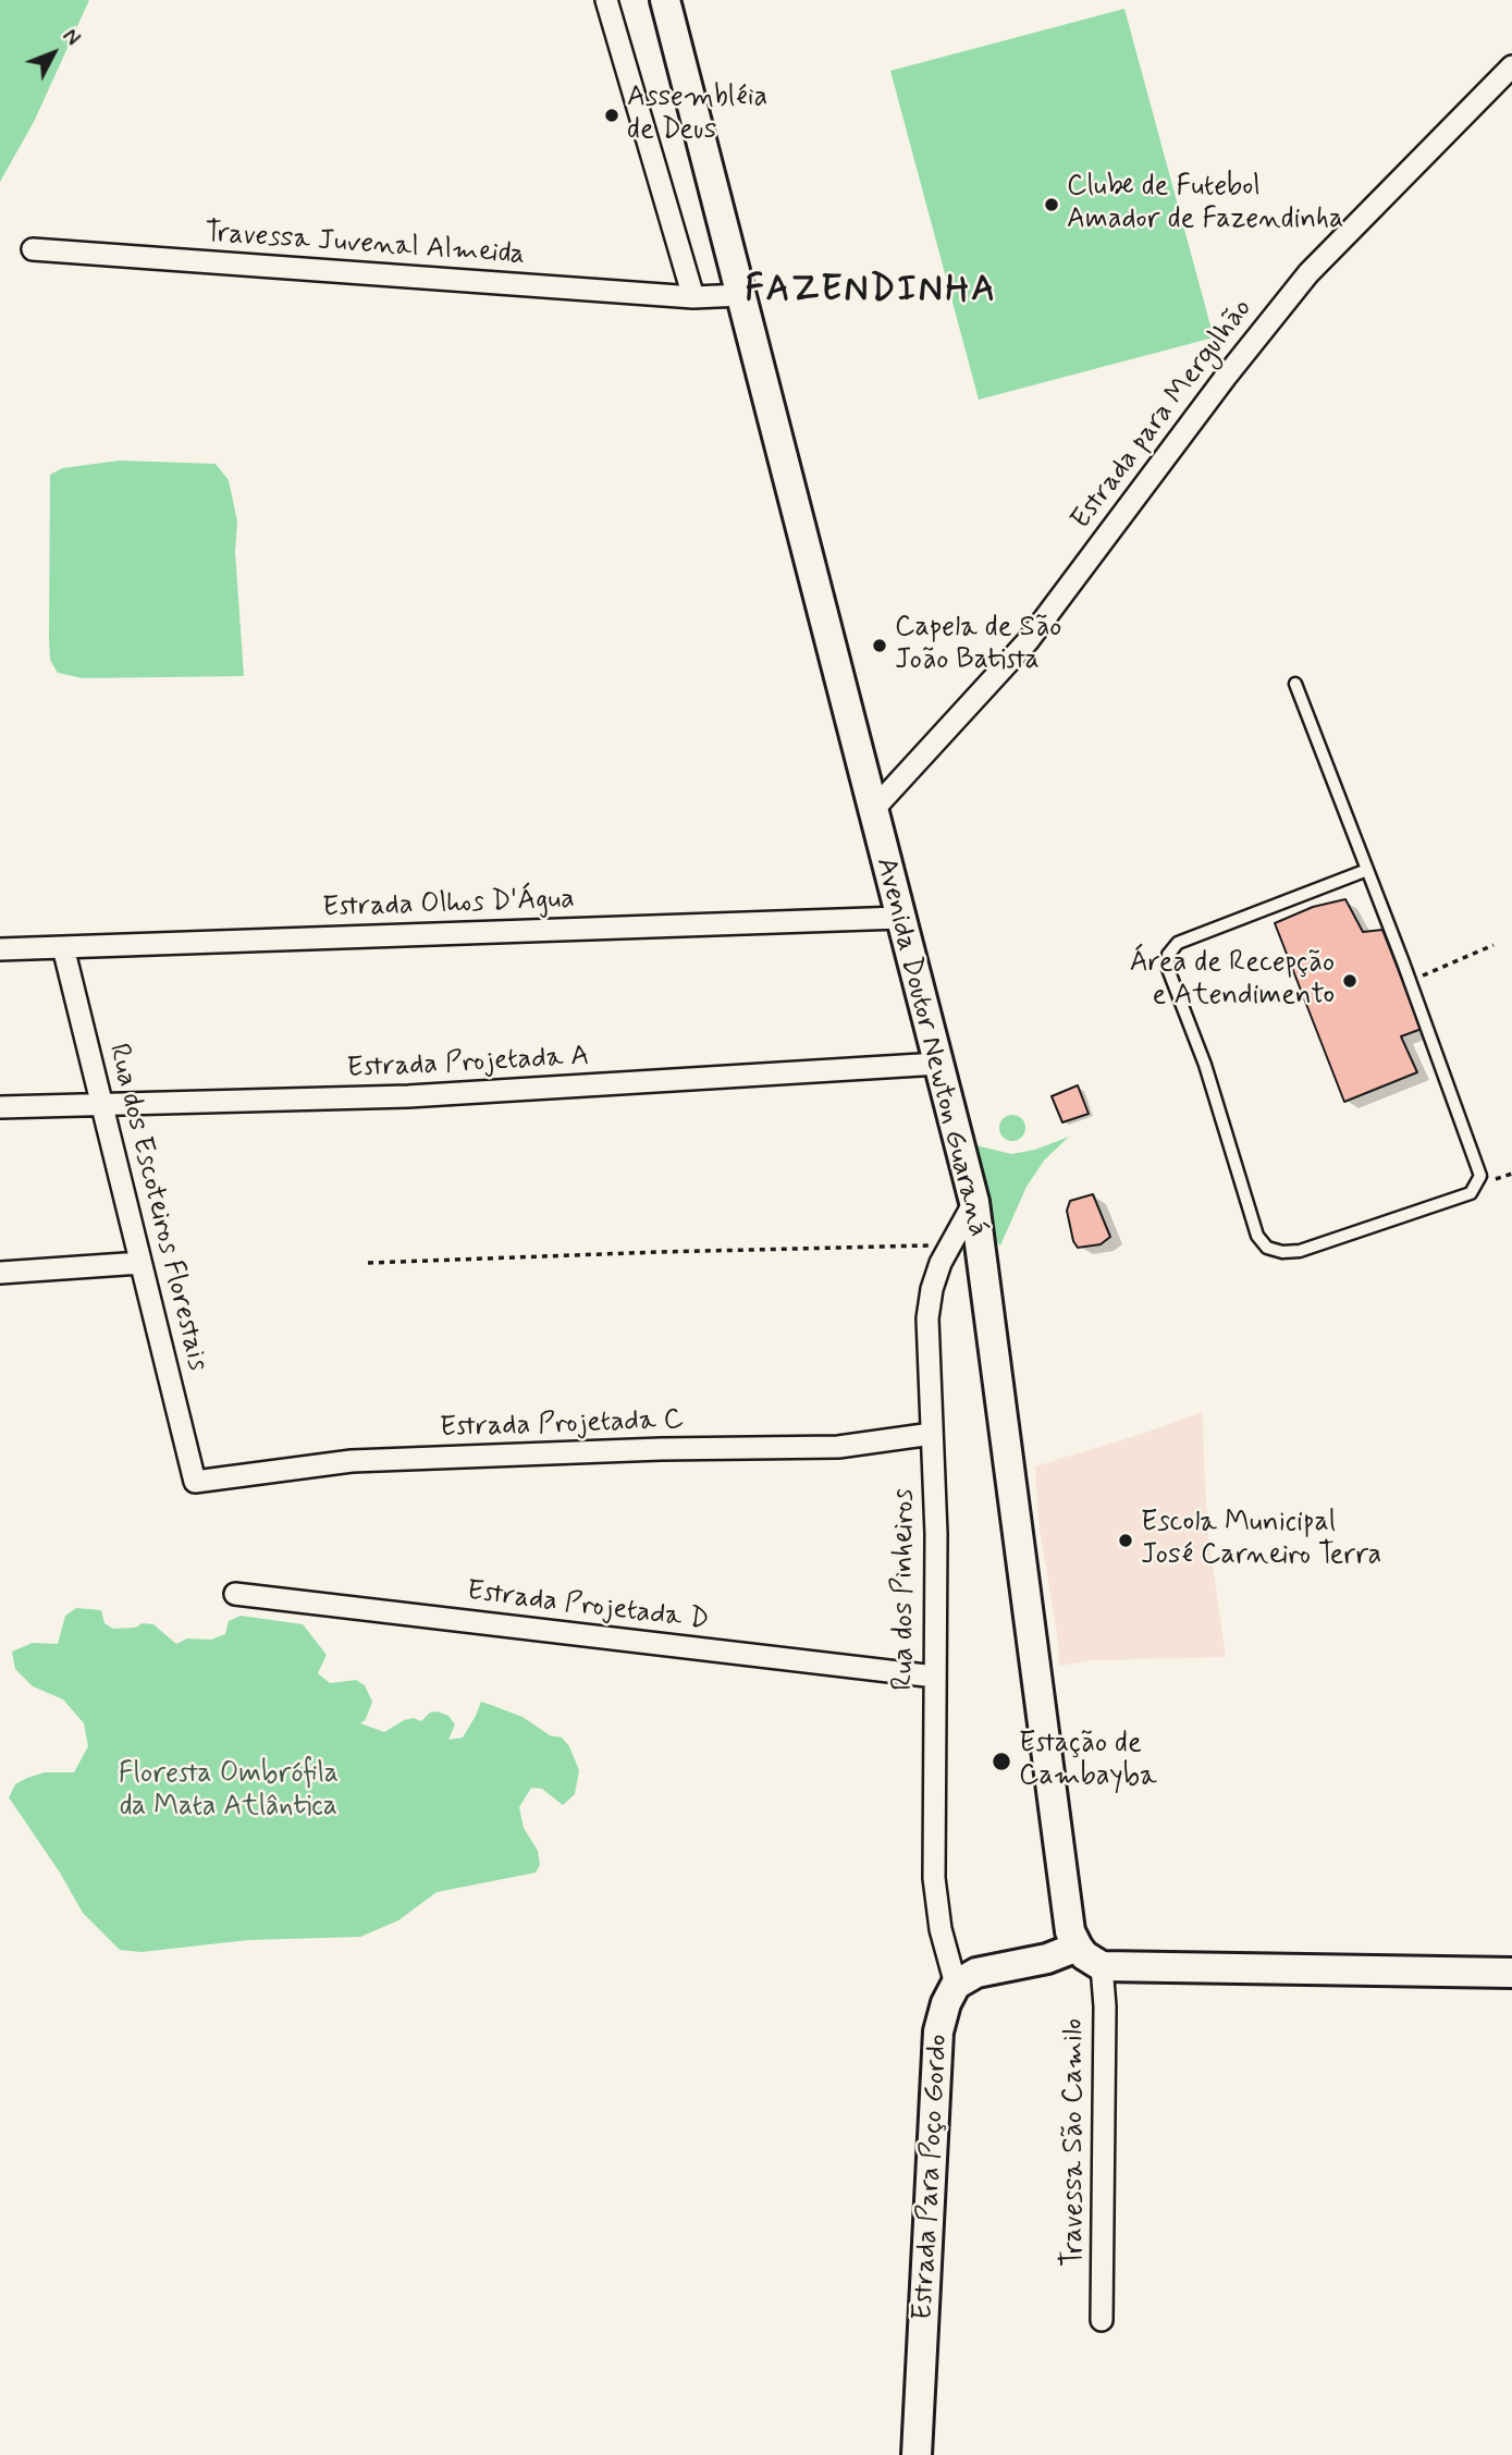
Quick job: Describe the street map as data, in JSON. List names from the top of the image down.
{
  "streets": {
    "main road": ["Avenida Doutor Newton Guaraná", "Estrada Para Poço Gordo"],
    "street": [
      "Travessa Juvenal Almeida",
      "Estrada para Mergulhão",
      "Estrada Olhos D'Água",
      "Estrada Projetada A",
      "Rua dos Escoteiros Florestais",
      "Estrada Projetada C",
      "Rua dos Pinheiros",
      "Estrada Projetada D",
      "Travessa São Camilo"
    ]
  },
  "crossings": [
    ["Travessa Juvenal Almeida", "Avenida Doutor Newton Guaraná"],
    ["Estrada para Mergulhão", "Avenida Doutor Newton Guaraná"],
    ["Estrada Olhos D'Água", "Avenida Doutor Newton Guaraná"],
    ["Estrada Olhos D'Água", "Rua dos Escoteiros Florestais"],
    ["Avenida Doutor Newton Guaraná", "Estrada Projetada A"],
    ["Avenida Doutor Newton Guaraná", "Rua dos Pinheiros"],
    ["Estrada Projetada A", "Rua dos Escoteiros Florestais"],
    ["Rua dos Escoteiros Florestais", "Estrada Projetada C"],
    ["Estrada Projetada C", "Rua dos Pinheiros"],
    ["Rua dos Pinheiros", "Estrada Projetada D"],
    ["Rua dos Pinheiros", "Estrada Para Poço Gordo"]
  ],
  "districts": ["FAZENDINHA"],
  "parks": ["Floresta Ombrófila da Mata Atlântica"],
  "places": [
    "Assembléia de Deus",
    "Clube de Futebol Amador de Fazendinha",
    "Capela de São João Batista",
    "Área de Recepção e Atendimento",
    "Escola Municipal José Carneiro Terra",
    "Estação de Cambayba"
  ],
  "north": "top right"
}
